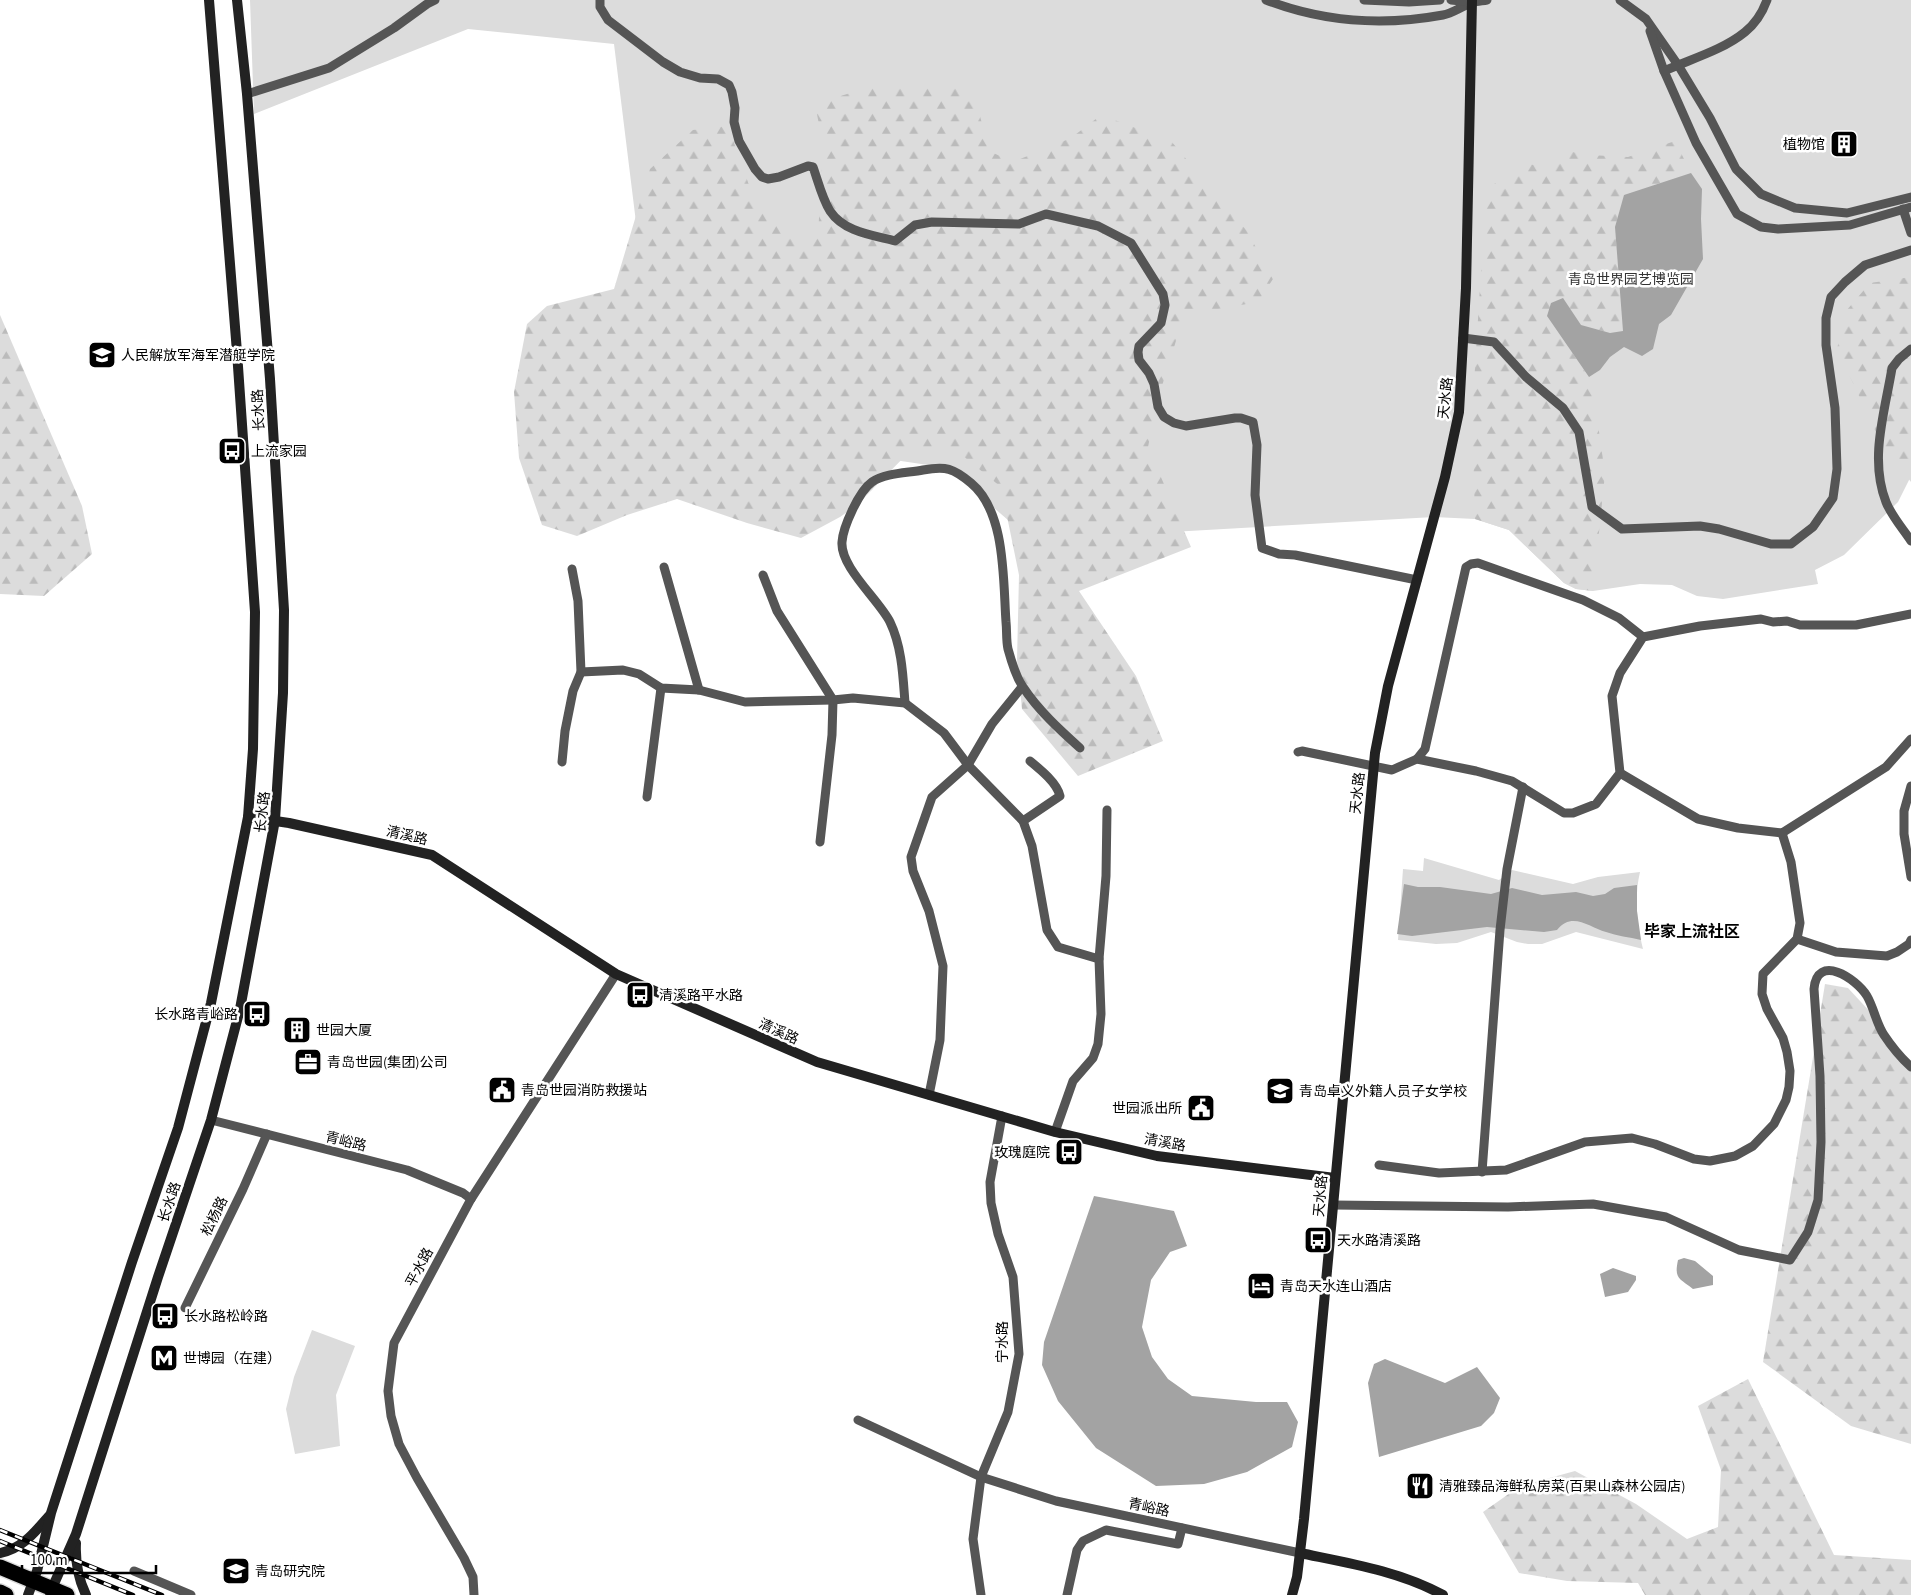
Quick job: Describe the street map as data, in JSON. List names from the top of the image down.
{
  "streets": {
    "main road": [
      "天水路",
      "长水路",
      "清溪路",
      "青峪路"
    ],
    "street": ["松杨路", "平水路", "宁水路"]
  },
  "crossings": [
    ["天水路", "清溪路"],
    ["天水路", "青峪路"],
    ["长水路", "清溪路"],
    ["长水路", "青峪路"],
    ["清溪路", "平水路"],
    ["清溪路", "宁水路"],
    ["青峪路", "松杨路"],
    ["青峪路", "平水路"],
    ["青峪路", "宁水路"]
  ],
  "districts": ["毕家上流社区"],
  "parks": ["青岛世界园艺博览园"],
  "places": {
    "building": ["植物馆", "世园大厦"],
    "school or university": ["人民解放军海军潜艇学院", "青岛卓义外籍人员子女学校", "青岛研究院"],
    "bus stop": [
      "上流家园",
      "清溪路平水路",
      "长水路青峪路",
      "玫瑰庭院",
      "天水路清溪路",
      "长水路松岭路"
    ],
    "office": ["青岛世园(集团)公司"],
    "public building": ["青岛世园消防救援站", "世园派出所"],
    "hotel": ["青岛天水连山酒店"],
    "metro station": ["世博园（在建）"],
    "restaurant": ["清雅臻品海鲜私房菜(百果山森林公园店)"]
  },
  "scale_bar": "100 m"
}
